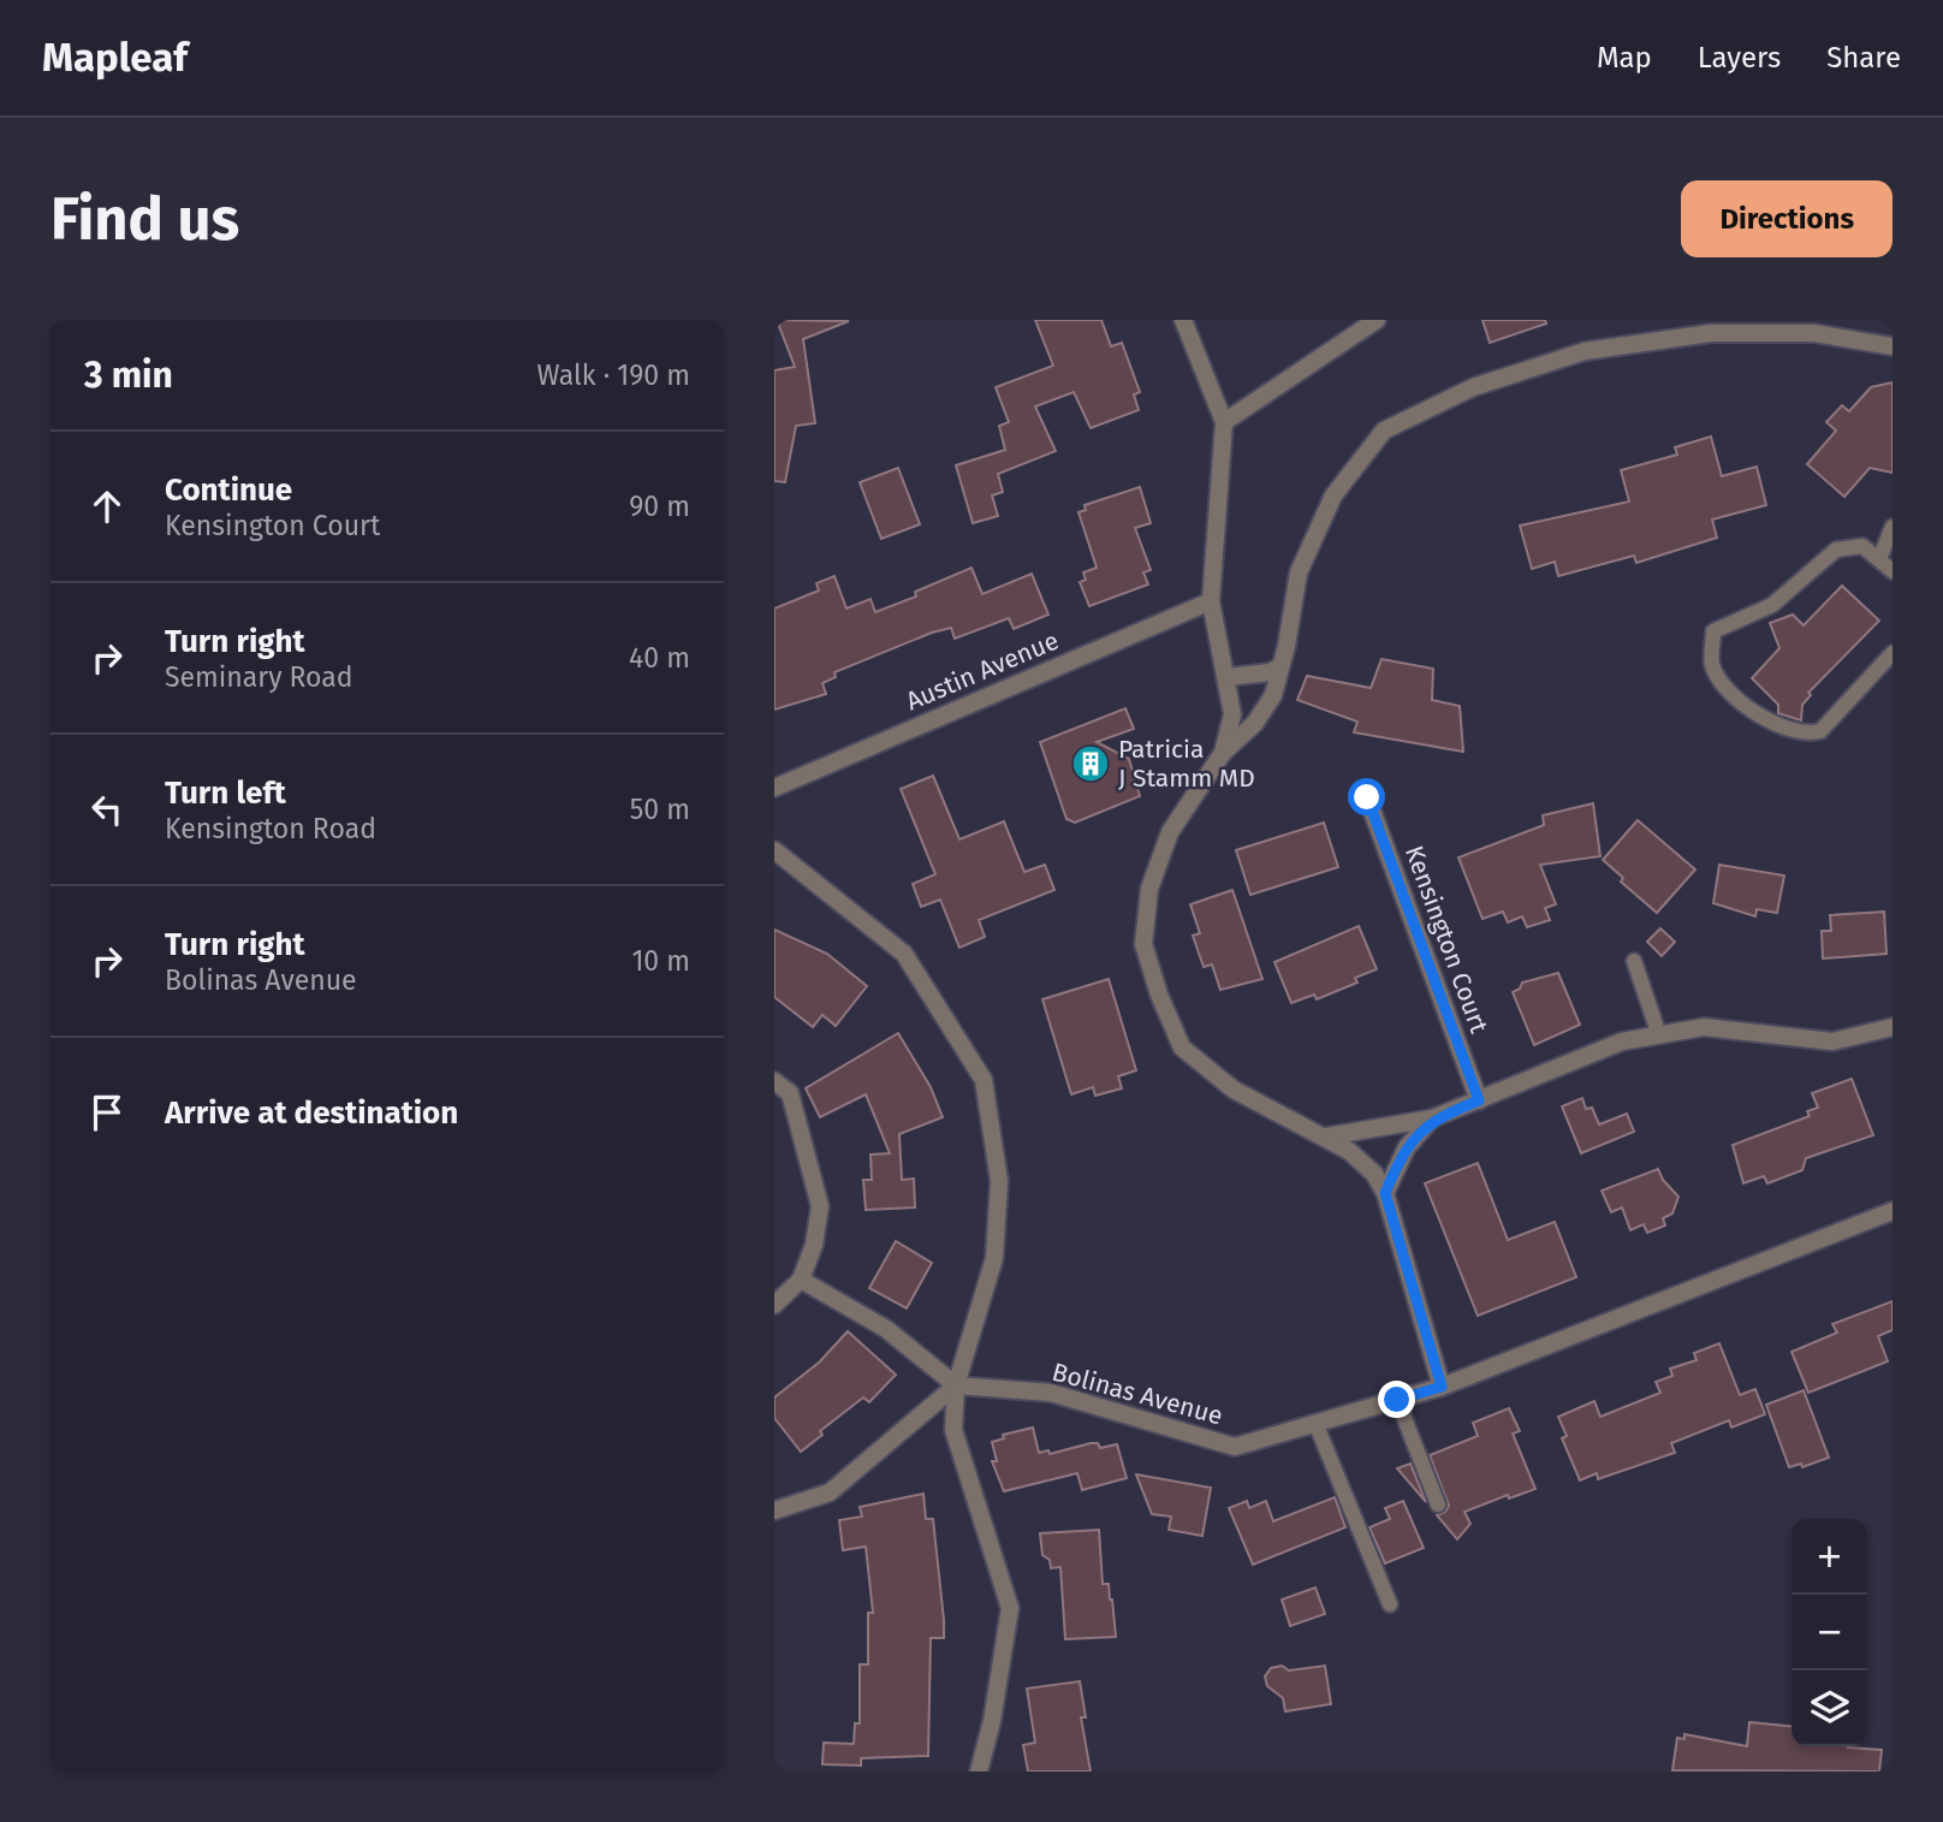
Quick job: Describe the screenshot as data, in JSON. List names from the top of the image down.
{
  "streets": {
    "street": ["Austin Avenue", "Kensington Court", "Bolinas Avenue"]
  },
  "places": {
    "building": ["Patricia J Stamm MD"]
  },
  "page": {
    "header": "Mapleaf",
    "nav": ["Map", "Layers", "Share"],
    "buttons": "Directions",
    "title": "Find us",
    "heading": ["3 min", "Walk · 190 m"],
    "list": [
      ["Continue", "Kensington Court", "90 m"],
      ["Turn right", "Seminary Road", "40 m"],
      ["Turn left", "Kensington Road", "50 m"],
      ["Turn right", "Bolinas Avenue", "10 m"],
      "Arrive at destination"
    ],
    "map_buttons": ["+", "−"]
  }
}
